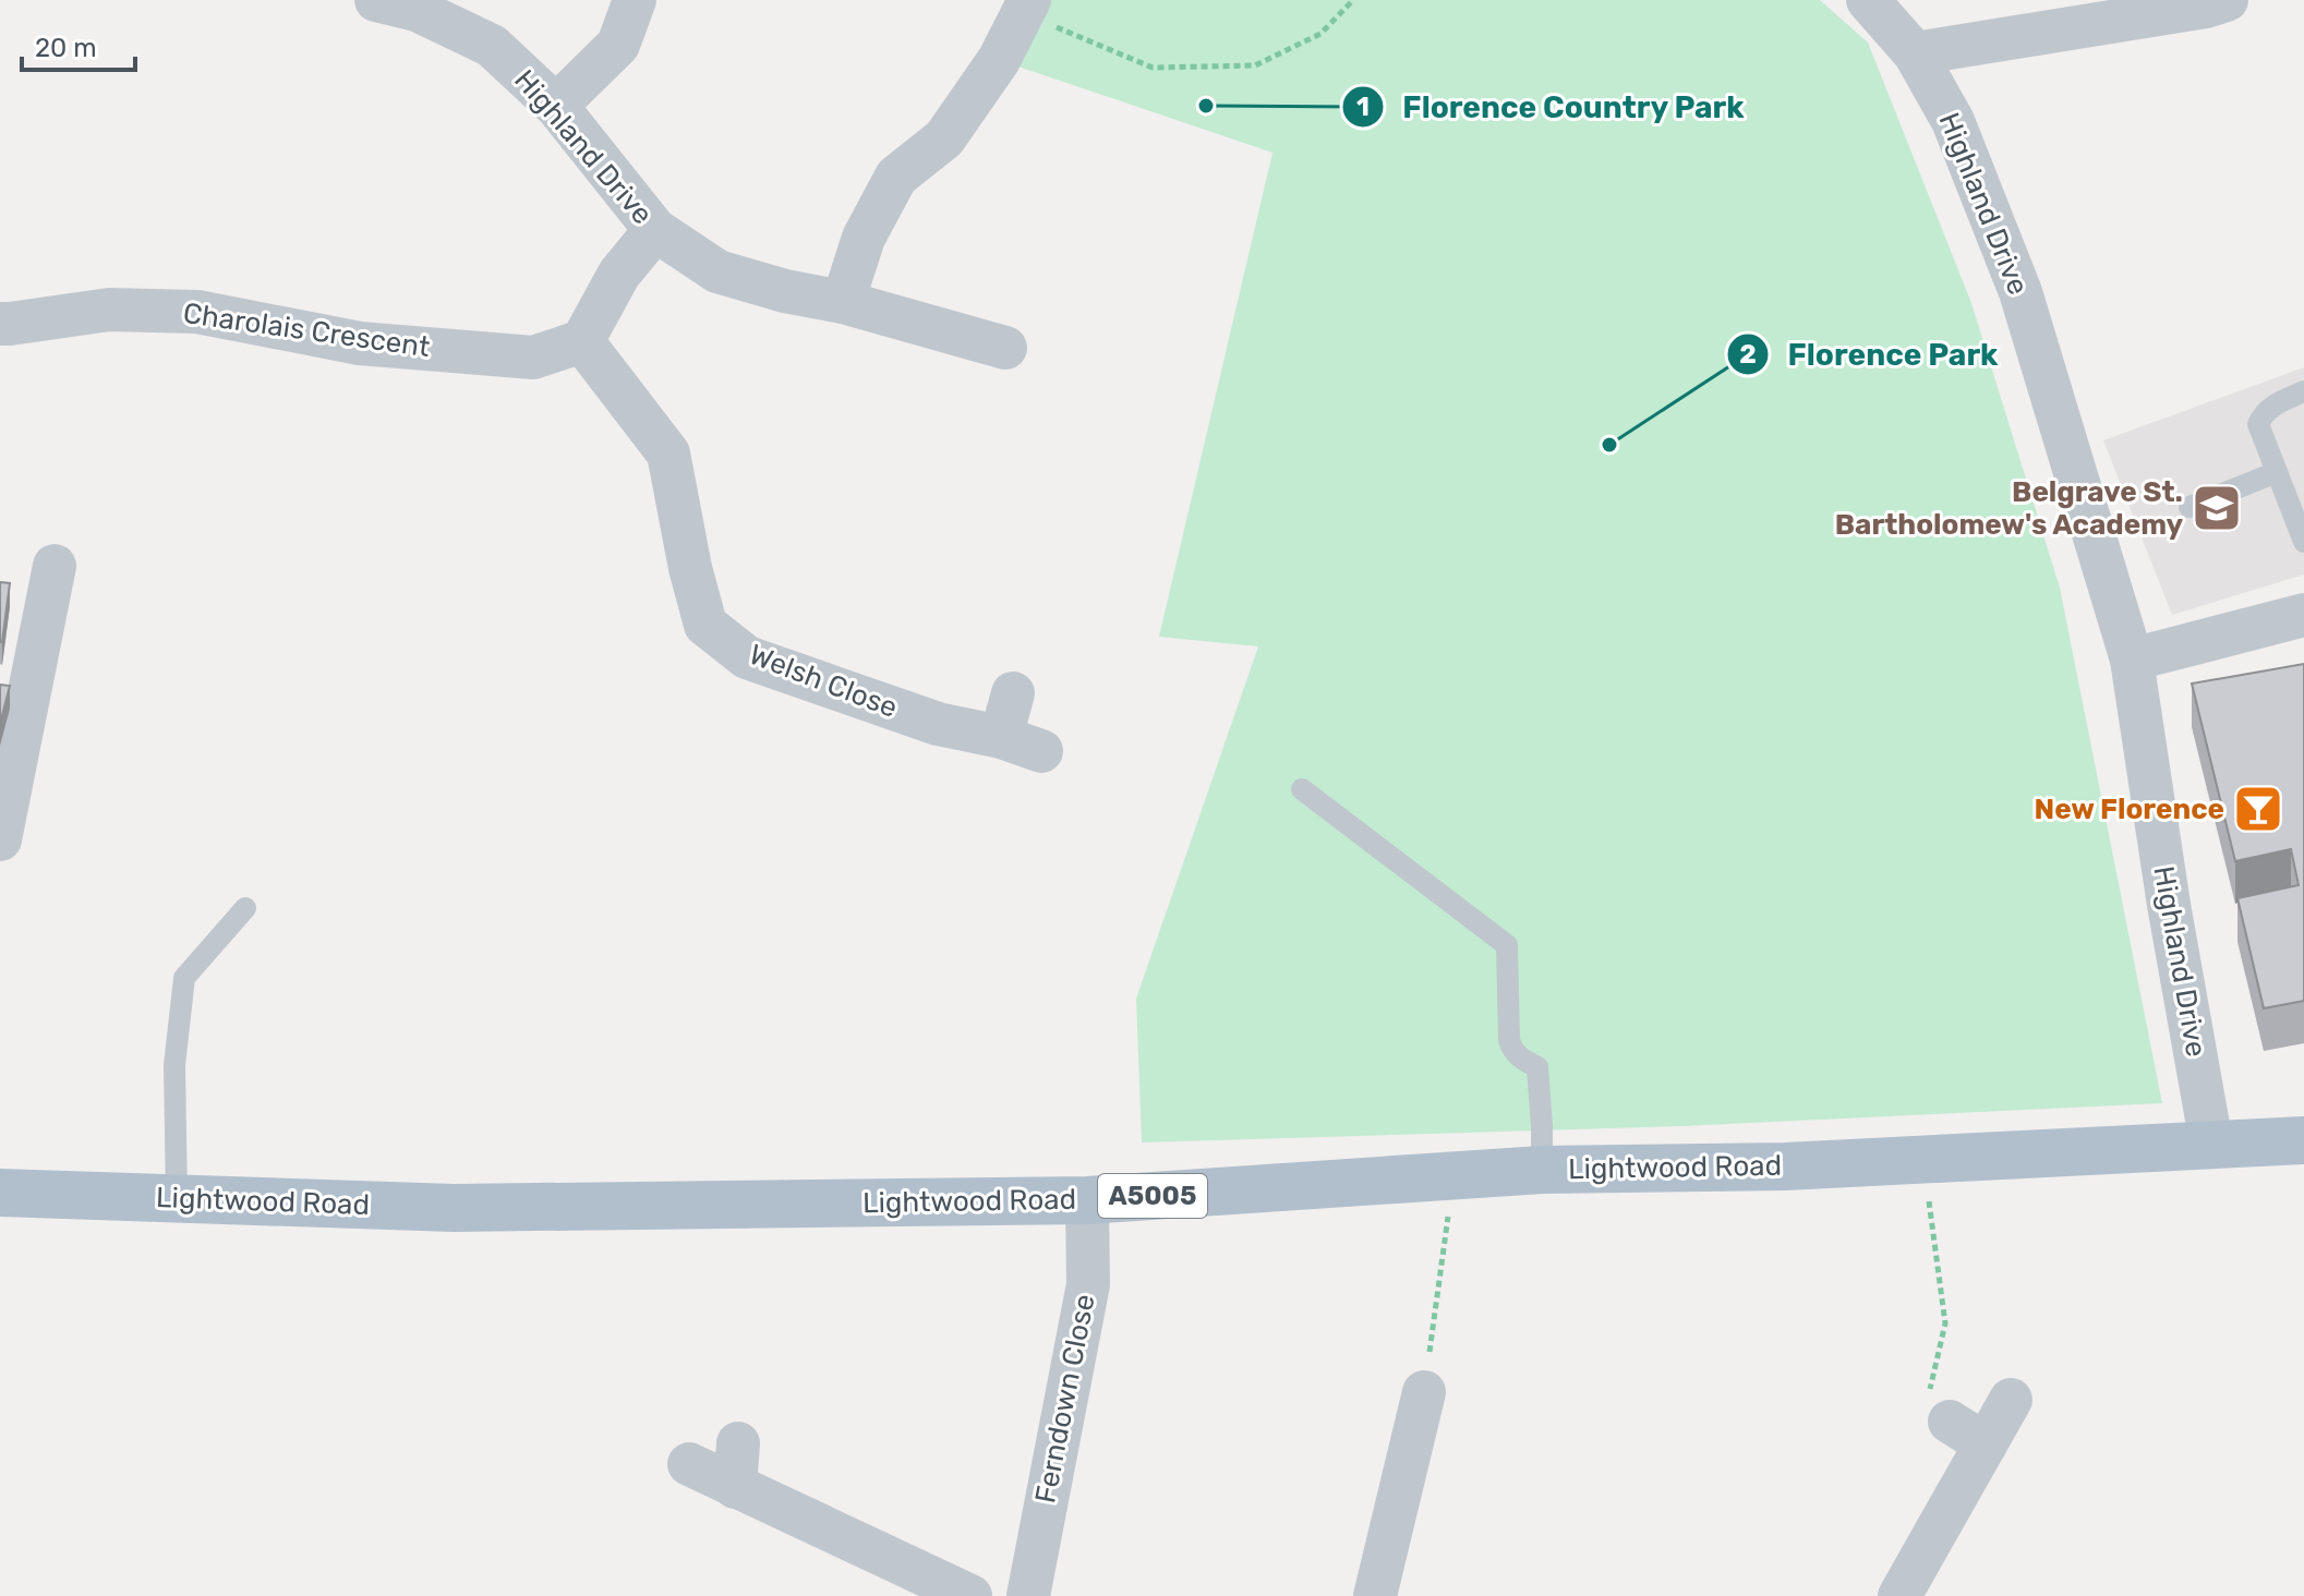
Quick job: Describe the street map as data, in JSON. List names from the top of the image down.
{
  "streets": {
    "main road": ["Lightwood Road", "A5005"],
    "street": [
      "Highland Drive",
      "Charolais Crescent",
      "Welsh Close",
      "Ferndown Close"
    ]
  },
  "crossings": [
    ["Highland Drive", "Lightwood Road"],
    ["Charolais Crescent", "Welsh Close"],
    ["Lightwood Road", "Ferndown Close"]
  ],
  "places": {
    "other": ["Florence Country Park", "Florence Park"],
    "school or university": ["Belgrave St. Bartholomew's Academy"],
    "bar": ["New Florence"]
  },
  "scale_bar": "20 m"
}
